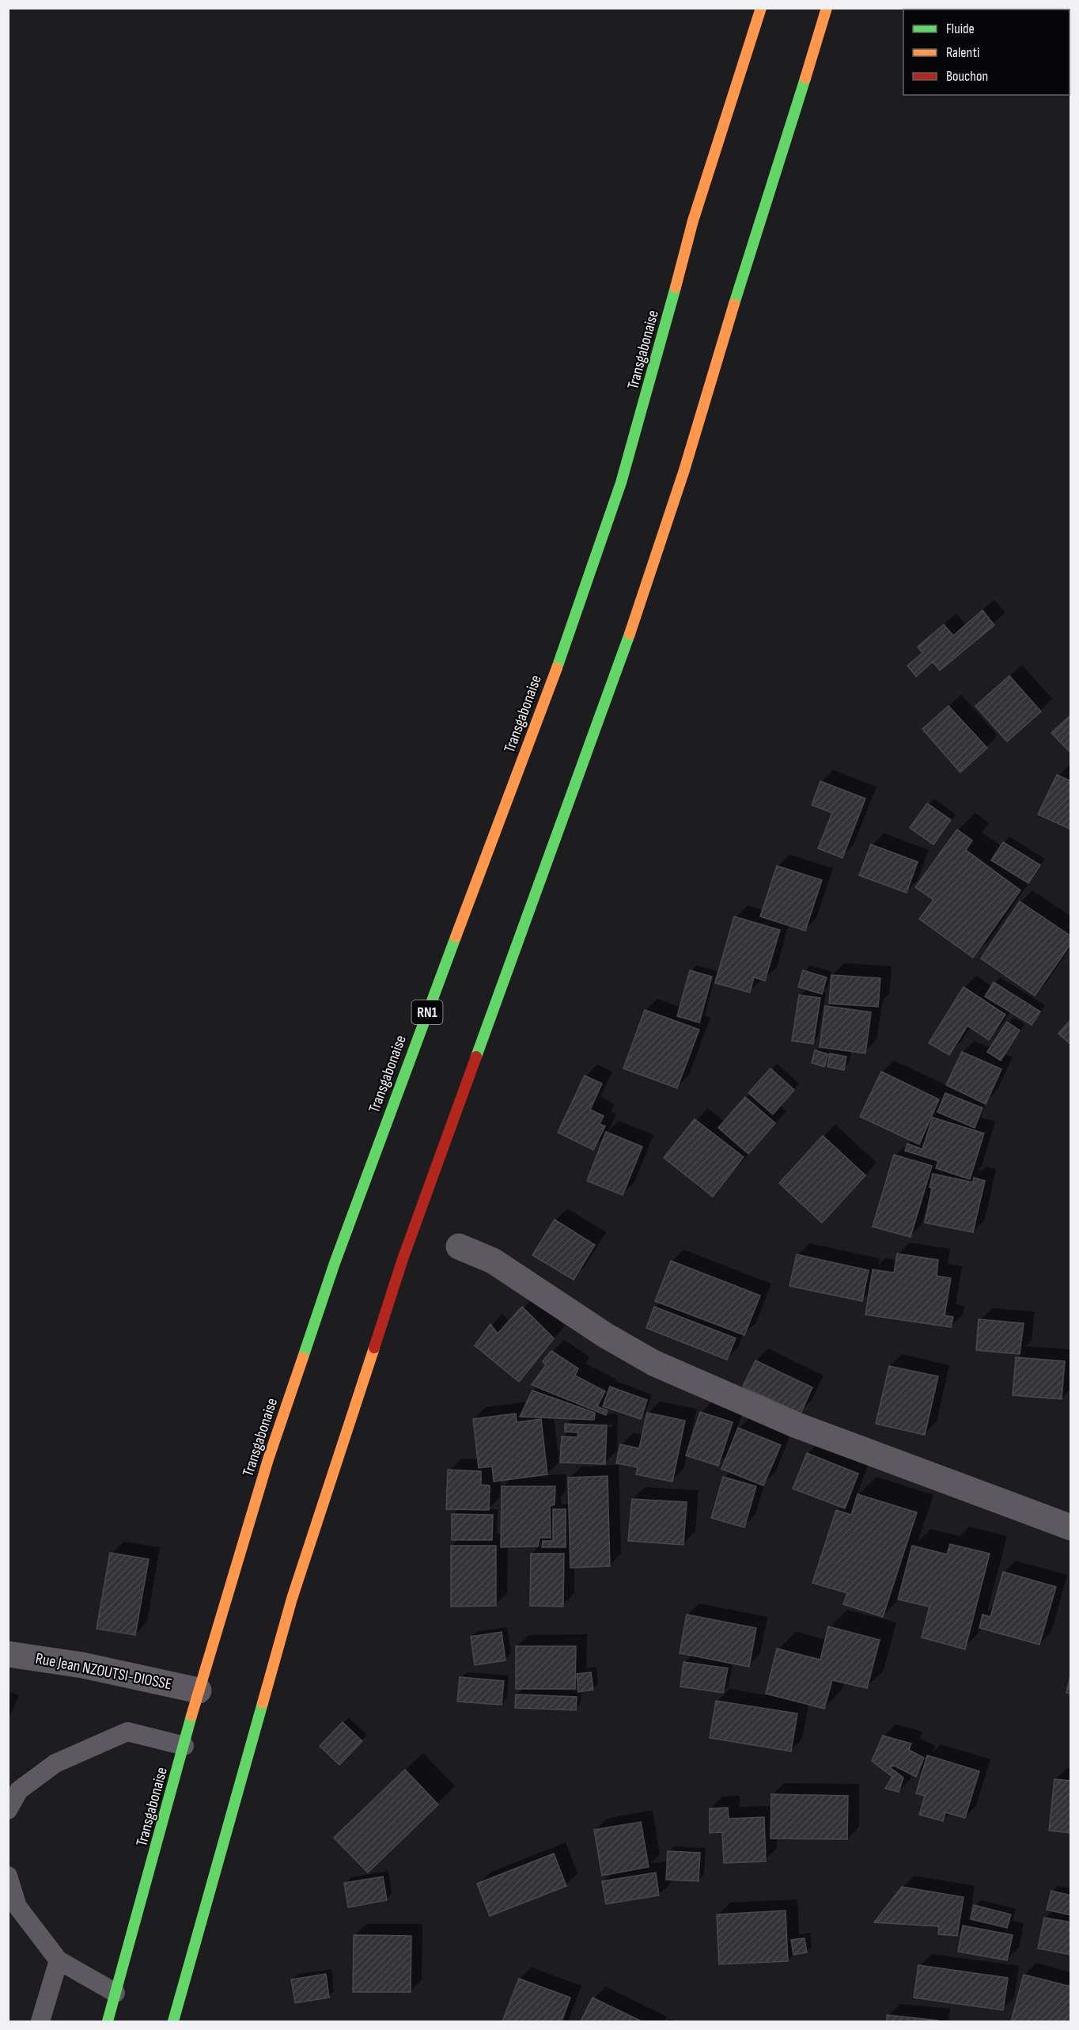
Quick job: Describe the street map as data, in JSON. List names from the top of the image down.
{
  "streets": {
    "highway": ["Transgabonaise", "RN1"],
    "street": ["Rue Jean NZOUTSI-DIOSSE"]
  },
  "crossings": [
    ["Transgabonaise", "Rue Jean NZOUTSI-DIOSSE"]
  ],
  "legend": ["Fluide", "Ralenti", "Bouchon"]
}
